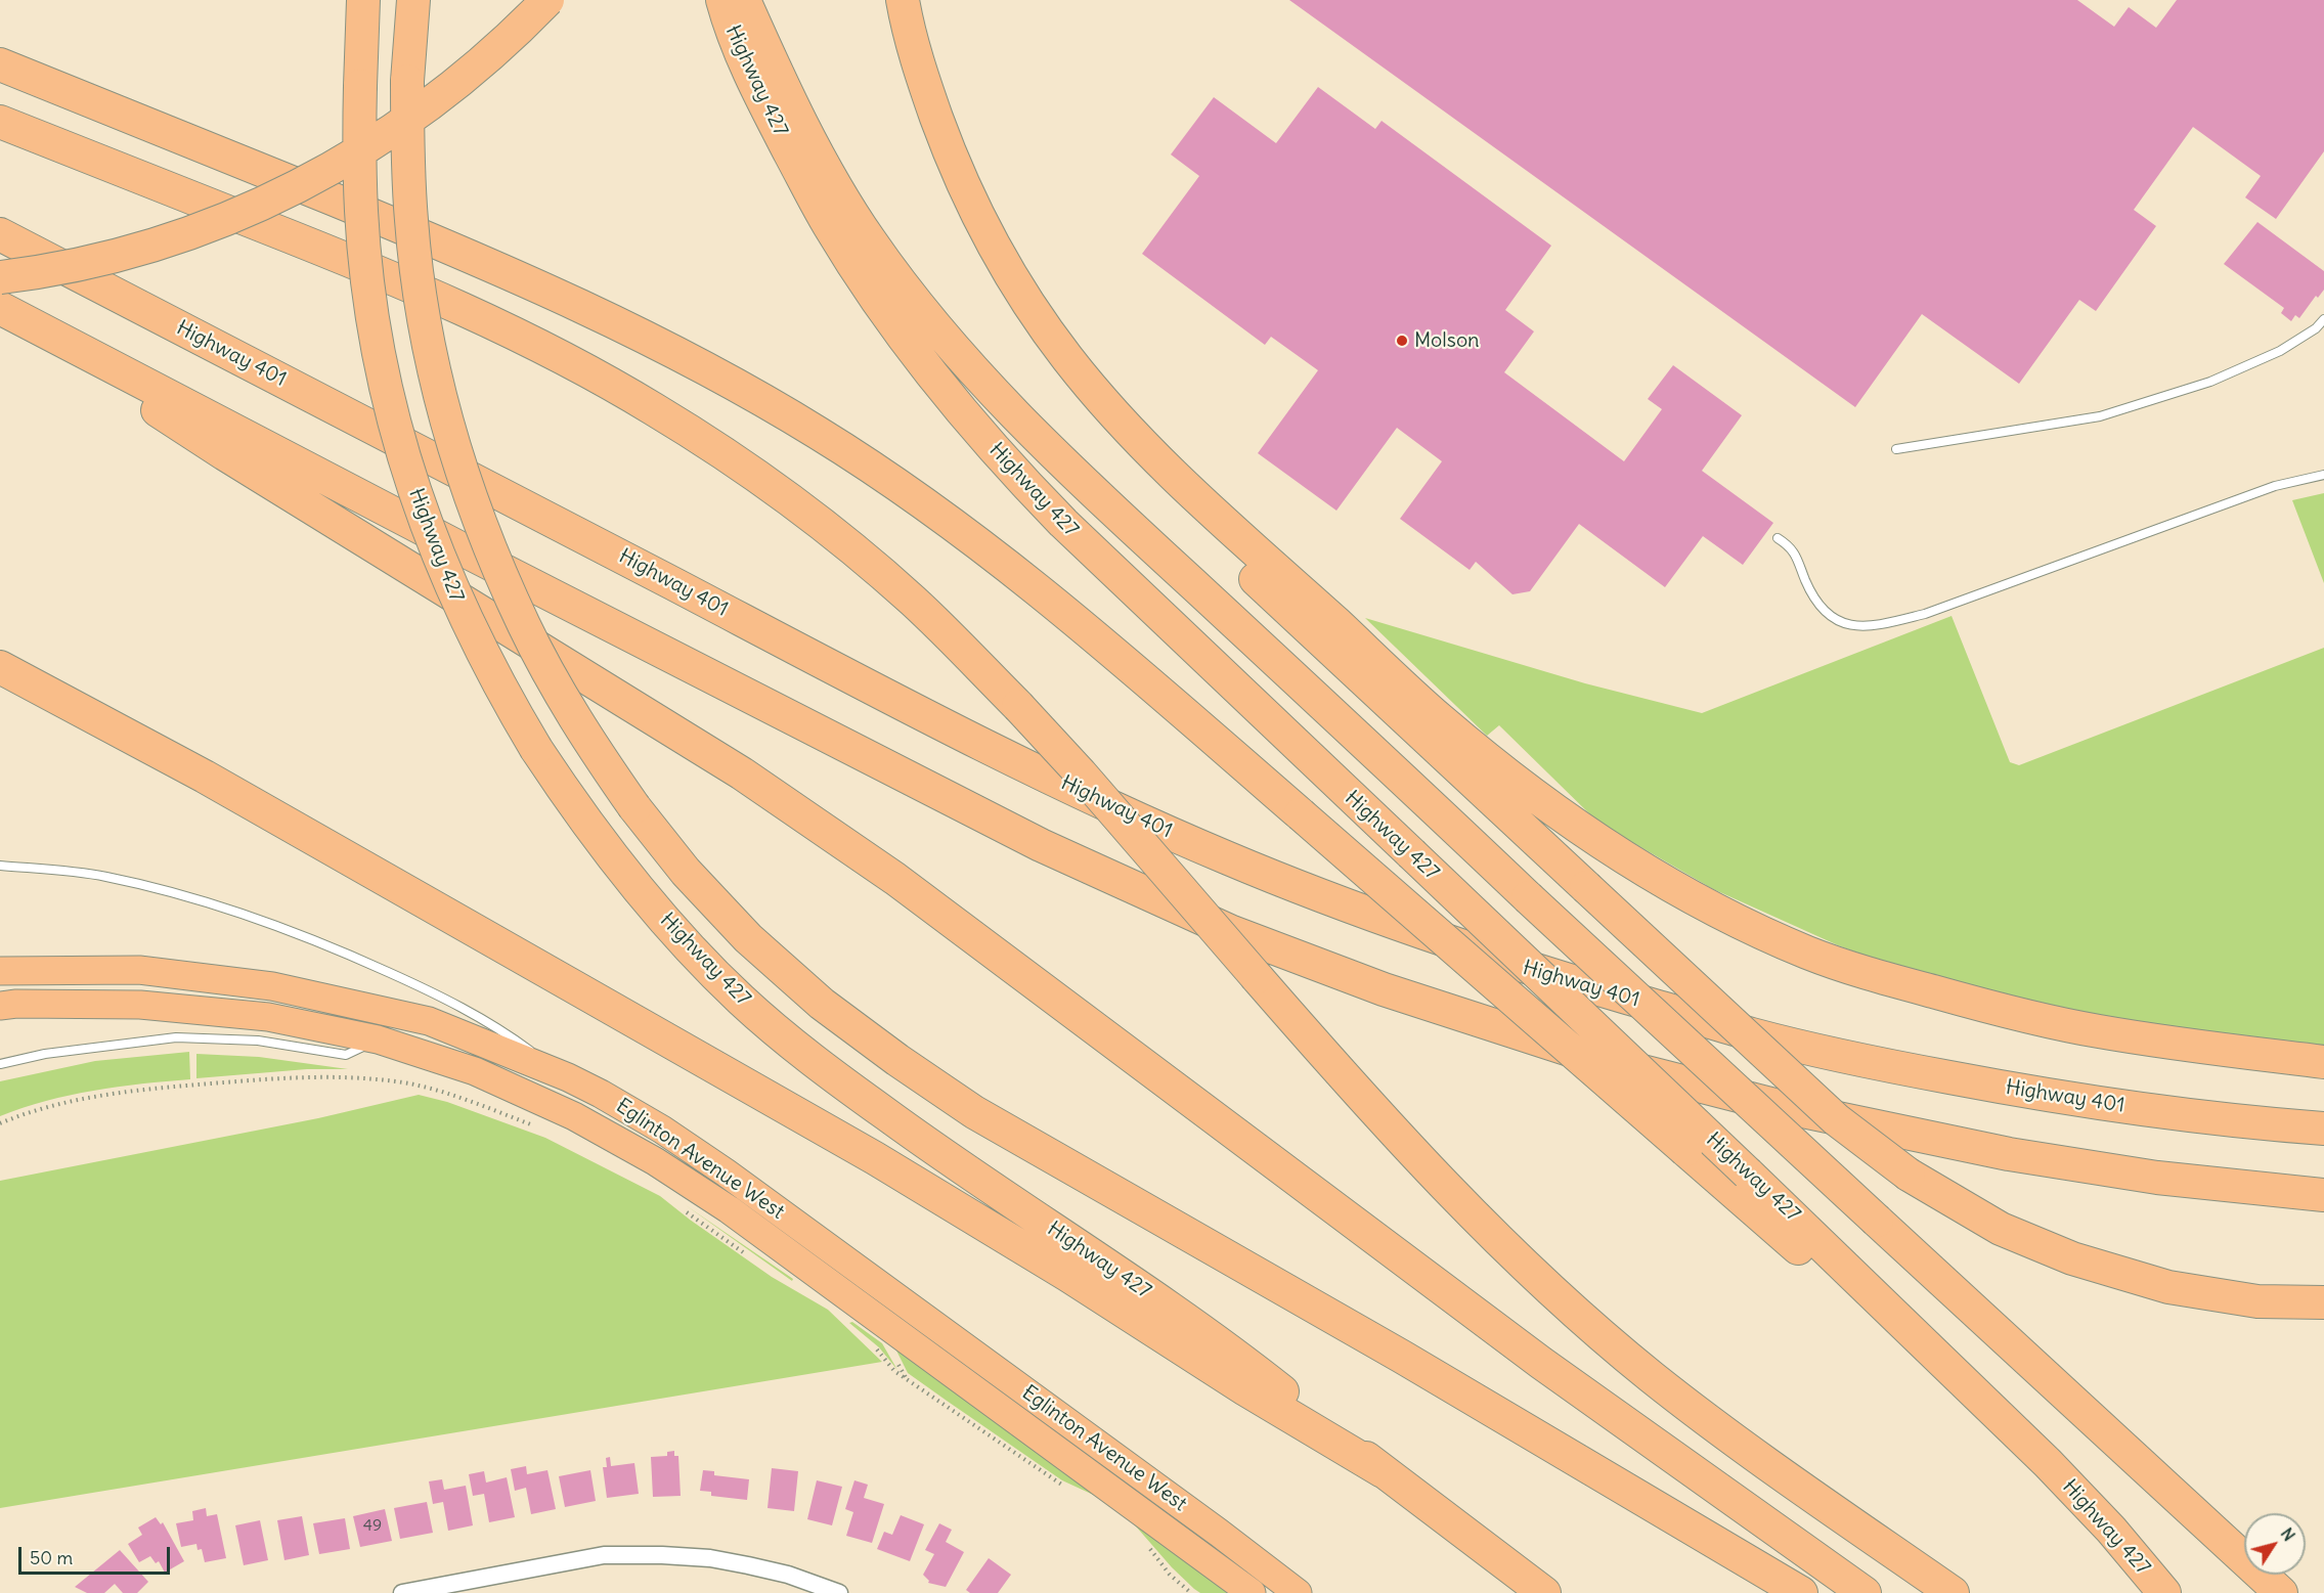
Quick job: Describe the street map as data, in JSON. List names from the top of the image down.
{
  "streets": {
    "highway": ["Highway 427", "Highway 401"],
    "main road": ["Eglinton Avenue West"]
  },
  "places": ["Molson"],
  "house_numbers": ["49"],
  "scale_bar": "50 m",
  "north": "top right"
}
